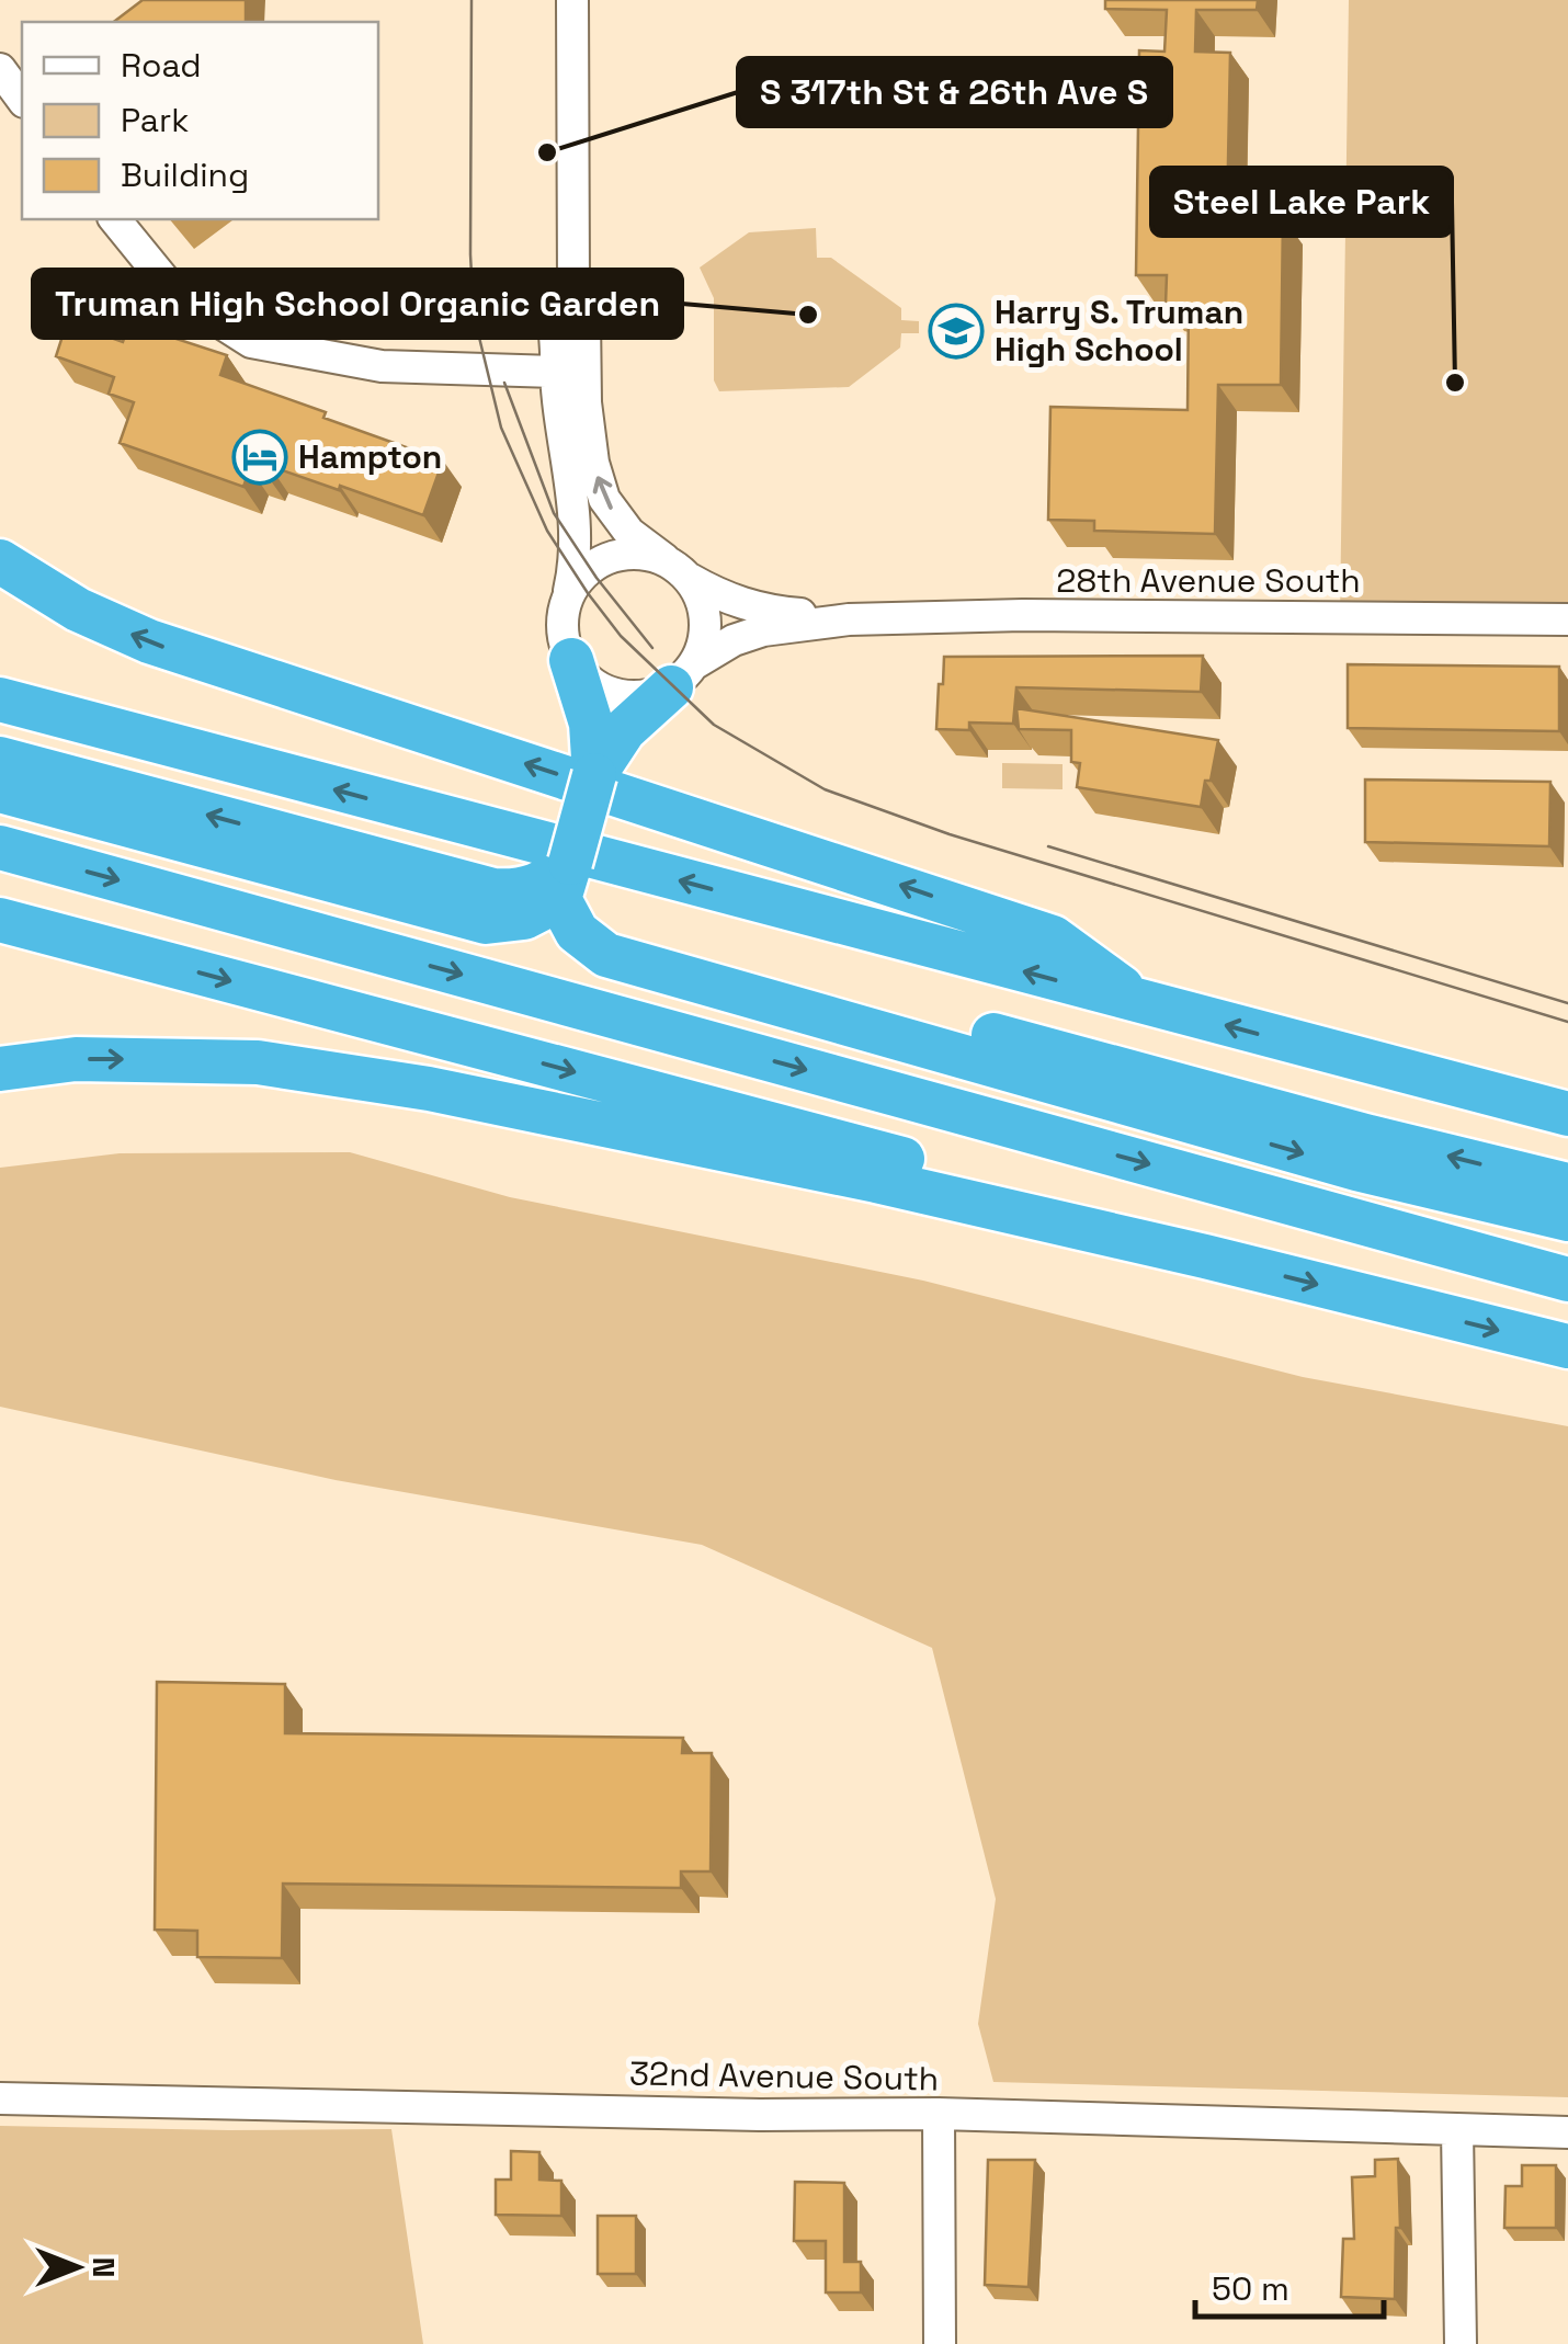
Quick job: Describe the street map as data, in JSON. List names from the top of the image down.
{
  "streets": {
    "street": ["28th Avenue South", "32nd Avenue South"]
  },
  "places": {
    "other": ["S 317th St & 26th Ave S", "Truman High School Organic Garden", "Steel Lake Park"],
    "school or university": ["Harry S. Truman High School"],
    "hotel": ["Hampton"]
  },
  "legend": ["Road", "Park", "Building"],
  "scale_bar": "50 m",
  "north": "right"
}
